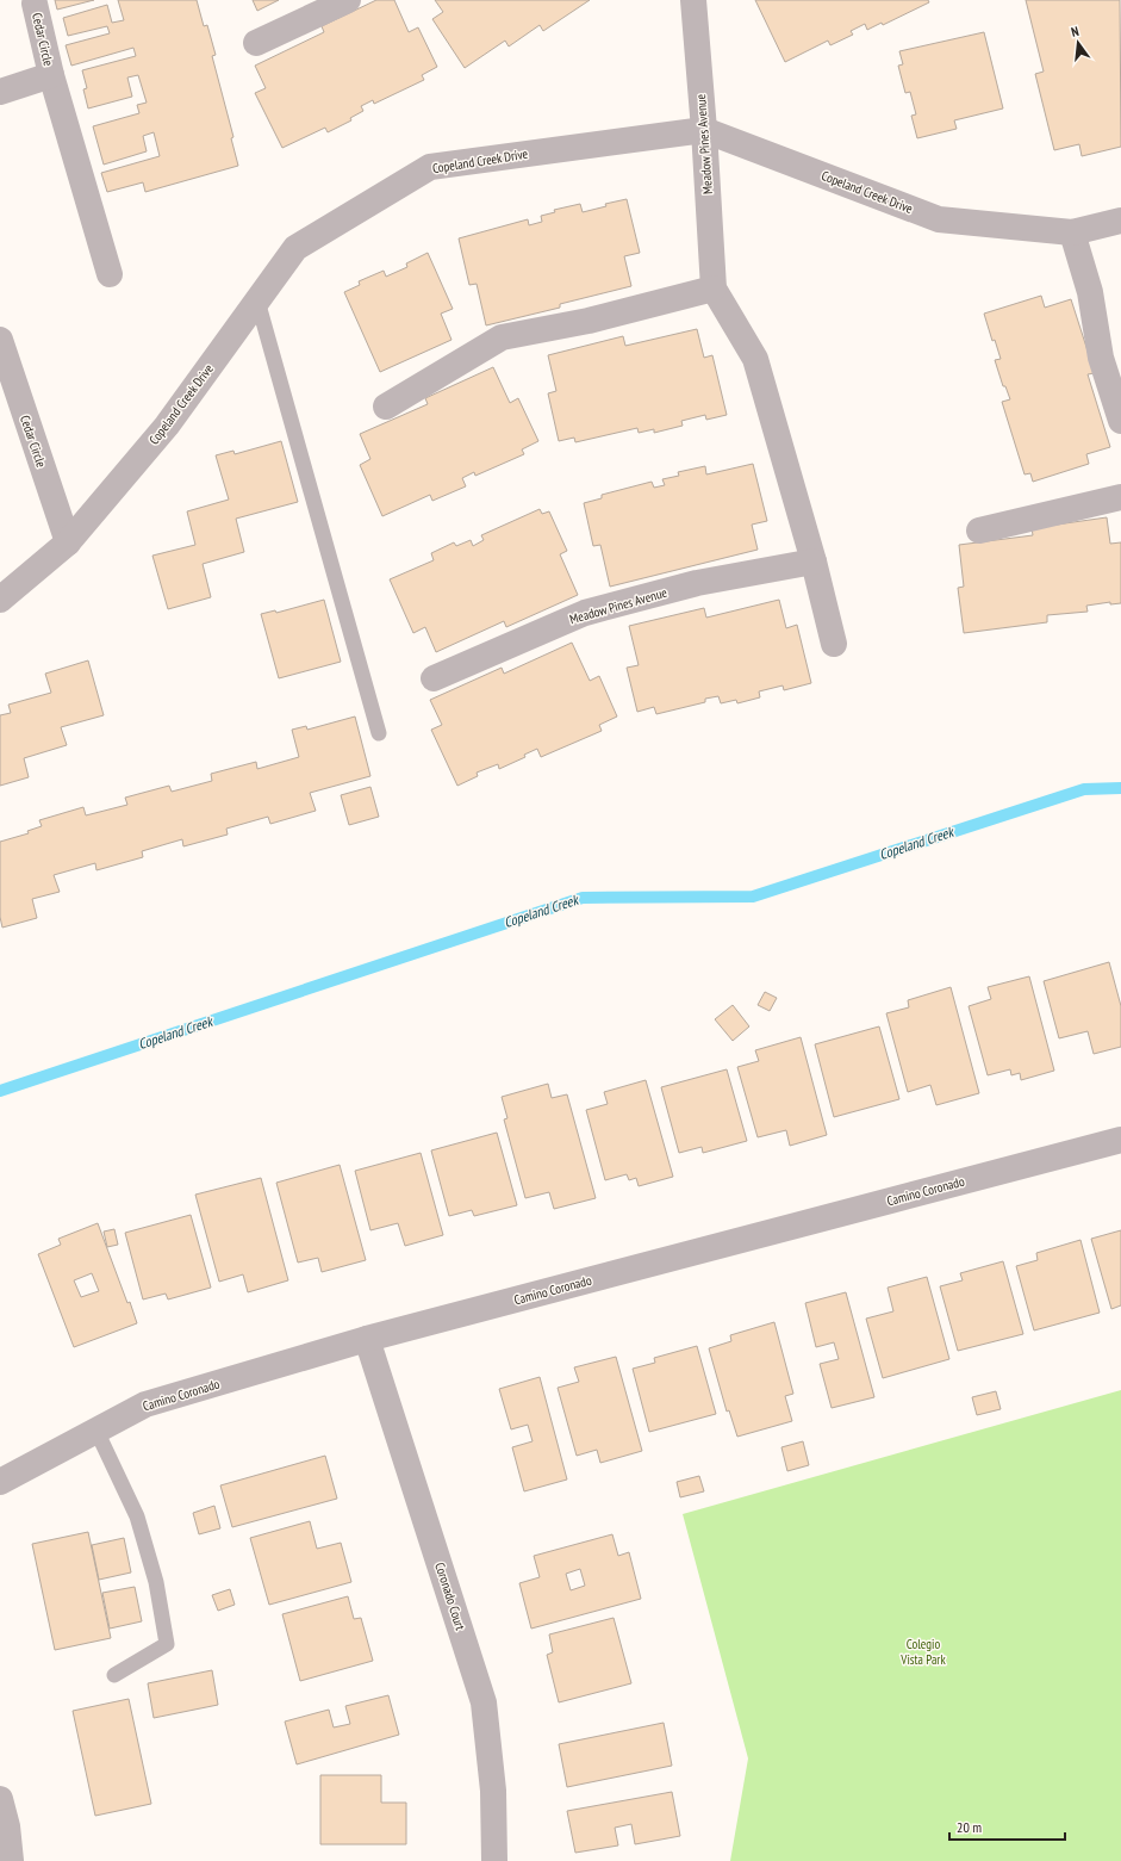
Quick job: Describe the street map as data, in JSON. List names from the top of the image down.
{
  "streets": {
    "street": [
      "Cedar Circle",
      "Meadow Pines Avenue",
      "Copeland Creek Drive",
      "Camino Coronado",
      "Coronado Court"
    ]
  },
  "crossings": [
    ["Cedar Circle", "Copeland Creek Drive"],
    ["Meadow Pines Avenue", "Copeland Creek Drive"],
    ["Camino Coronado", "Coronado Court"]
  ],
  "water": ["Copeland Creek"],
  "parks": ["Colegio Vista Park"],
  "scale_bar": "20 m",
  "north": "top"
}
